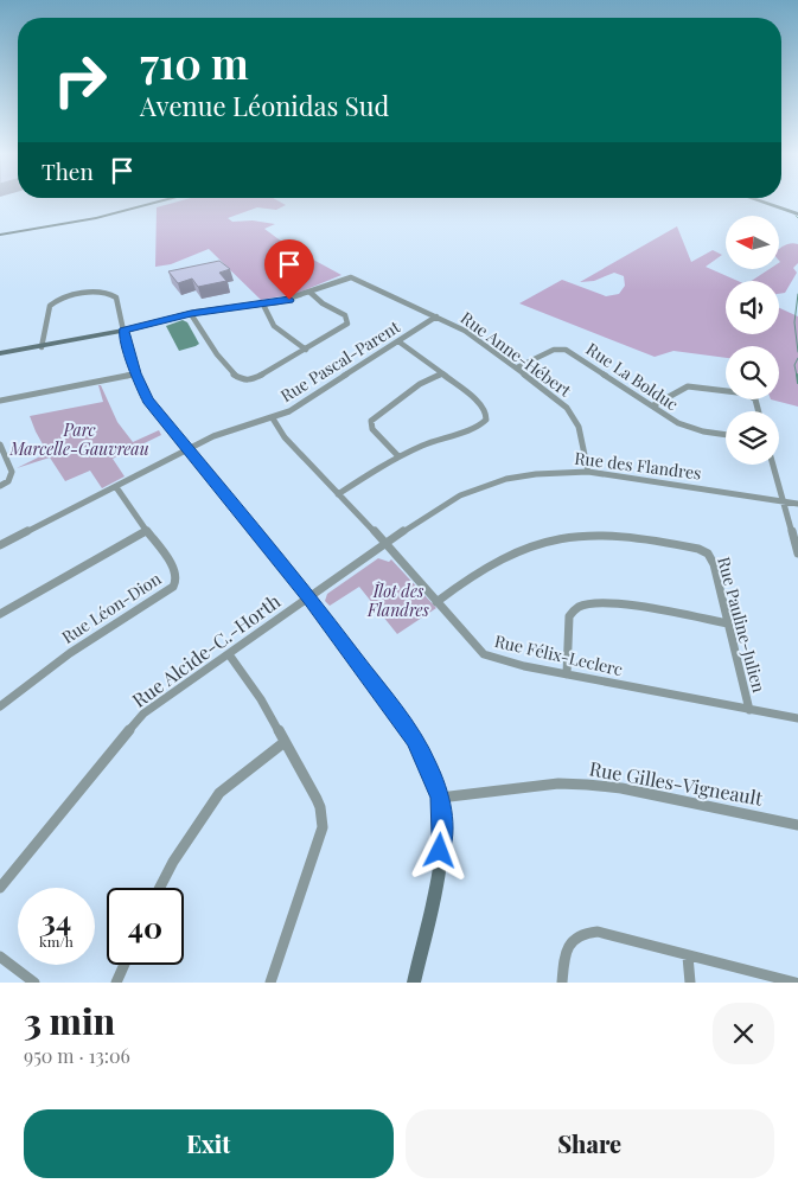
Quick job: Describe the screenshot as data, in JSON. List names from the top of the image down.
{
  "streets": {
    "street": [
      "Rue Anne-Hébert",
      "Rue Pascal-Parent",
      "Rue La Bolduc",
      "Rue des Flandres",
      "Rue Léon-Dion",
      "Rue Pauline-Julien",
      "Rue Alcide-C.-Horth",
      "Rue Félix-Leclerc",
      "Rue Gilles-Vigneault"
    ]
  },
  "crossings": [
    ["Rue Anne-Hébert", "Rue Pascal-Parent"],
    ["Rue Anne-Hébert", "Rue La Bolduc"],
    ["Rue Anne-Hébert", "Rue des Flandres"],
    ["Rue Pascal-Parent", "Rue Léon-Dion"],
    ["Rue Pascal-Parent", "Rue Félix-Leclerc"],
    ["Rue des Flandres", "Rue Alcide-C.-Horth"],
    ["Rue des Flandres", "Rue Félix-Leclerc"],
    ["Rue Pauline-Julien", "Rue Félix-Leclerc"],
    ["Rue Alcide-C.-Horth", "Rue Félix-Leclerc"]
  ],
  "parks": ["Parc Marcelle-Gauvreau", "Îlot des Flandres"],
  "north": "left",
  "page": {
    "turn": ["710 m", "Avenue Léonidas Sud"],
    "then": "Then",
    "speed": "34 km/h",
    "limit": "40",
    "heading": ["3 min", "950 m · 13:06"],
    "buttons": ["Exit", "Share"]
  }
}
